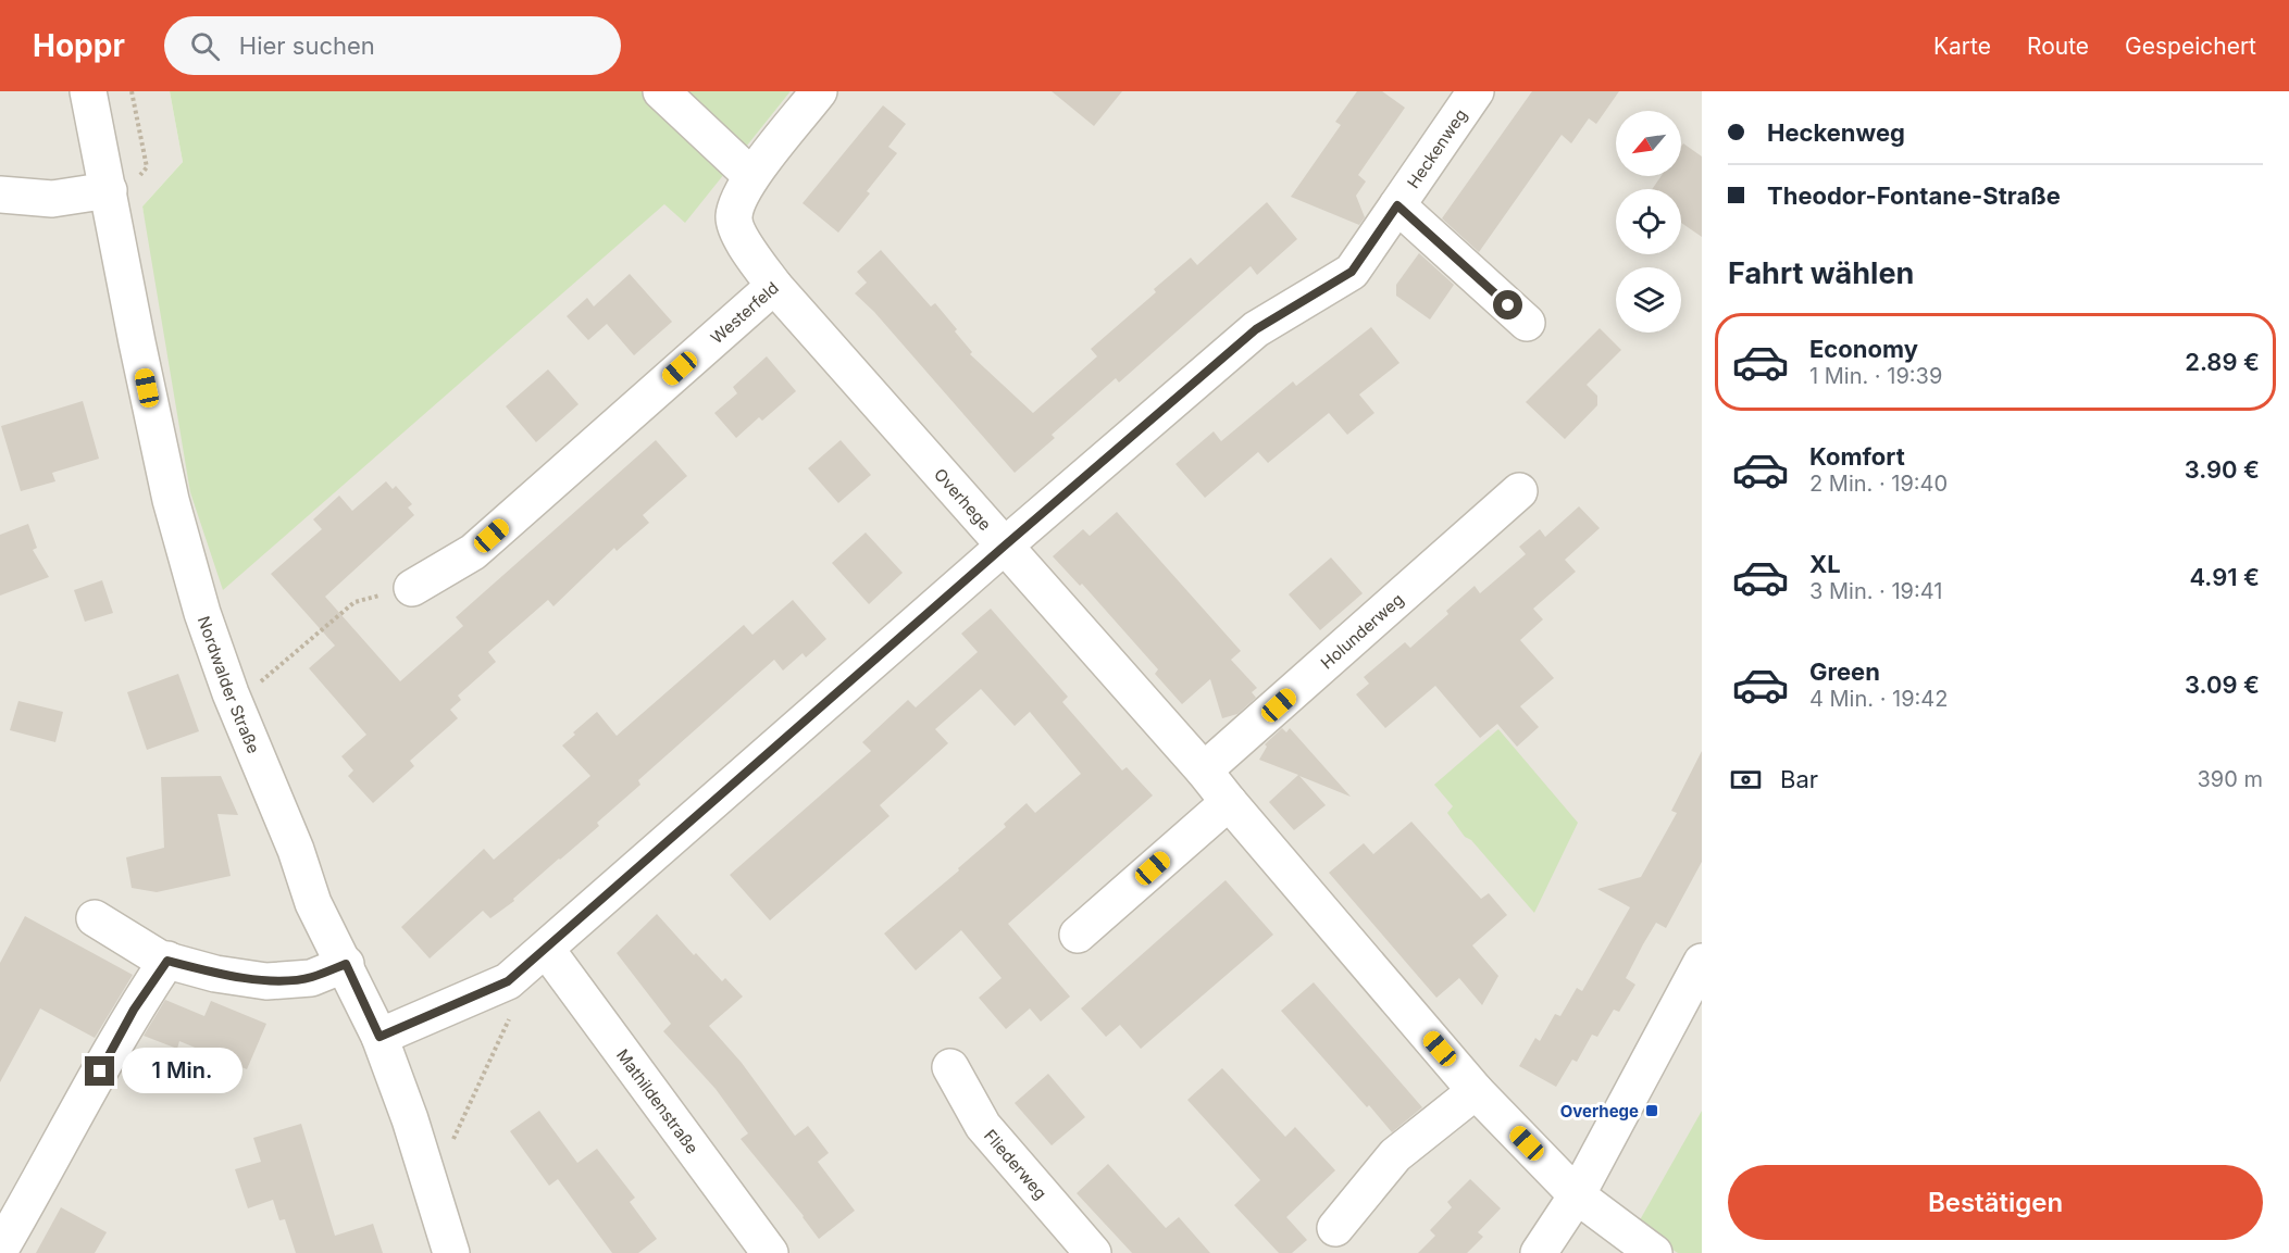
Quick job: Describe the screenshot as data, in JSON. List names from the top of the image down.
{
  "streets": {
    "street": [
      "Heckenweg",
      "Westerfeld",
      "Overhege",
      "Holunderweg",
      "Nordwalder Straße",
      "Mathildenstraße",
      "Fliederweg"
    ]
  },
  "crossings": [
    ["Heckenweg", "Overhege"],
    ["Heckenweg", "Nordwalder Straße"],
    ["Heckenweg", "Mathildenstraße"],
    ["Westerfeld", "Overhege"],
    ["Overhege", "Holunderweg"]
  ],
  "places": {
    "transit": ["Overhege"]
  },
  "north": "bottom left",
  "page": {
    "header": "Hoppr",
    "search": "Hier suchen",
    "nav": ["Karte", "Route", "Gespeichert"],
    "banner": ["Heckenweg", "Theodor-Fontane-Straße"],
    "heading": "Fahrt wählen",
    "list": [
      {
        "name": "Economy",
        "note": "1 Min. · 19:39",
        "value": "2.89 €"
      },
      {
        "name": "Komfort",
        "note": "2 Min. · 19:40",
        "value": "3.90 €"
      },
      {
        "name": "XL",
        "note": "3 Min. · 19:41",
        "value": "4.91 €"
      },
      {
        "name": "Green",
        "note": "4 Min. · 19:42",
        "value": "3.09 €"
      }
    ],
    "pay": ["Bar", "390 m"],
    "bubble": "1 Min.",
    "buttons": "Bestätigen"
  }
}
